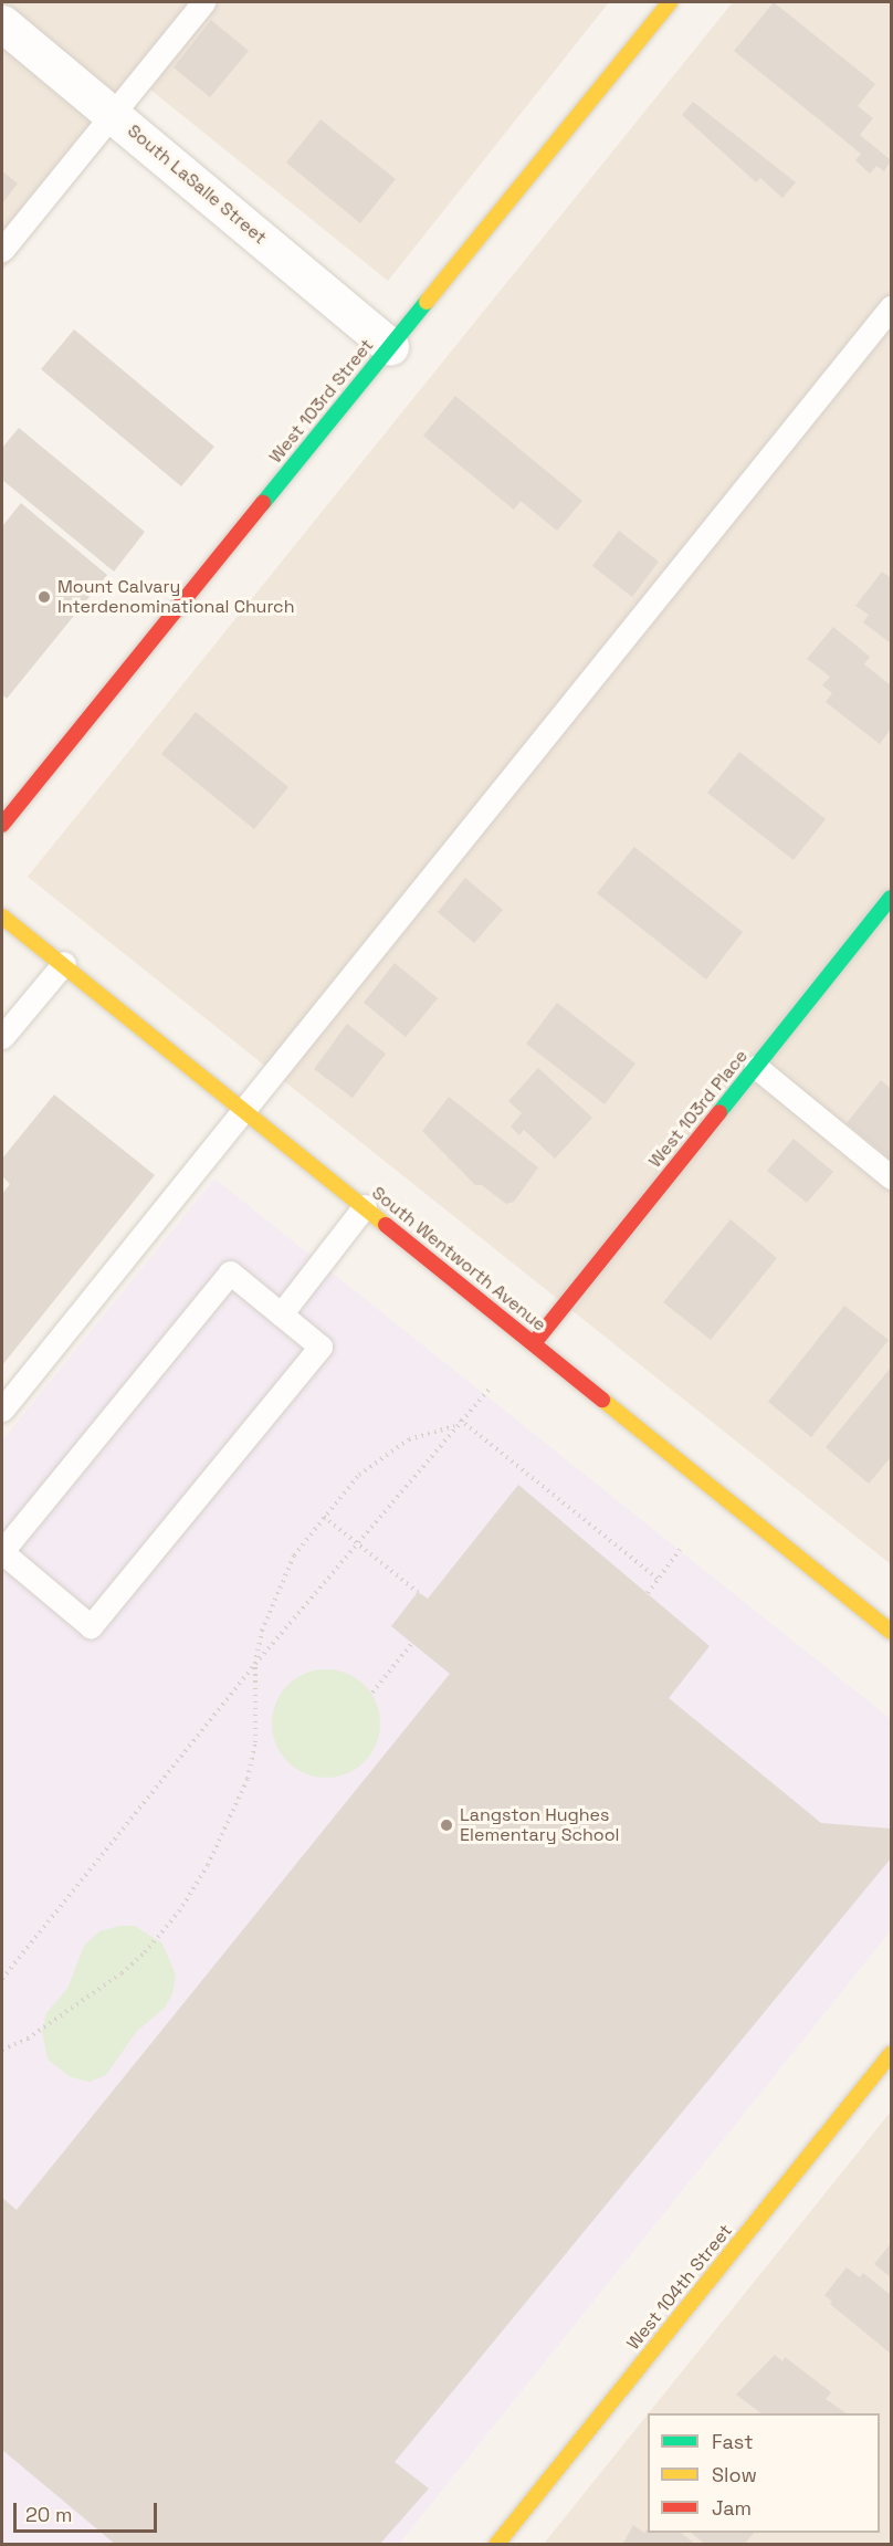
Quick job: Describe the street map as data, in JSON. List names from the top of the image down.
{
  "streets": {
    "street": [
      "South LaSalle Street",
      "West 103rd Street",
      "West 103rd Place",
      "South Wentworth Avenue",
      "West 104th Street"
    ]
  },
  "crossings": [
    ["South LaSalle Street", "West 103rd Street"],
    ["West 103rd Place", "South Wentworth Avenue"]
  ],
  "places": ["Mount Calvary Interdenominational Church", "Langston Hughes Elementary School"],
  "legend": ["Fast", "Slow", "Jam"],
  "scale_bar": "20 m"
}
